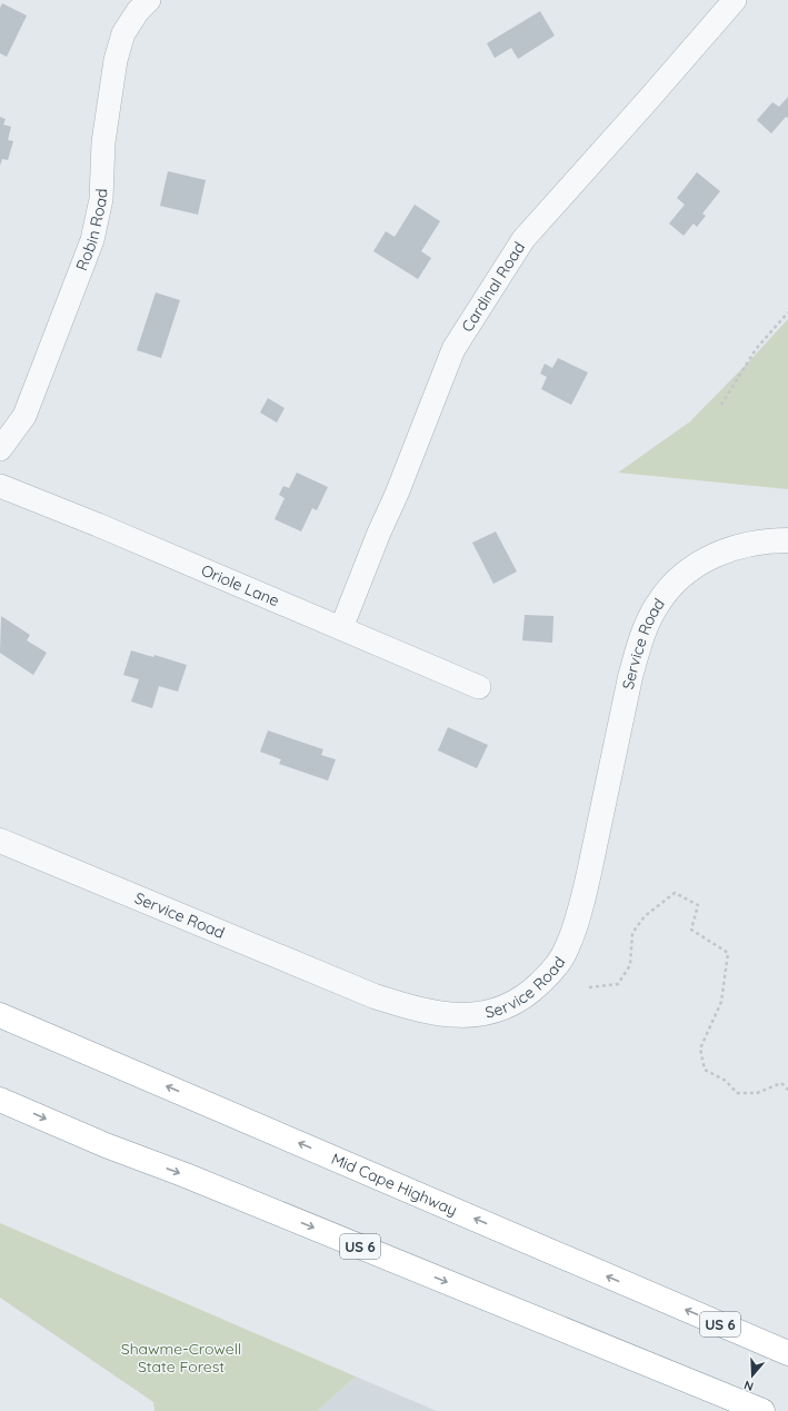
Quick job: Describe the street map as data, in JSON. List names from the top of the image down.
{
  "streets": {
    "highway": ["Mid Cape Highway", "US 6"],
    "street": [
      "Robin Road",
      "Cardinal Road",
      "Oriole Lane",
      "Service Road"
    ]
  },
  "crossings": [
    ["Cardinal Road", "Oriole Lane"]
  ],
  "parks": ["Shawme-Crowell State Forest"],
  "north": "bottom"
}
